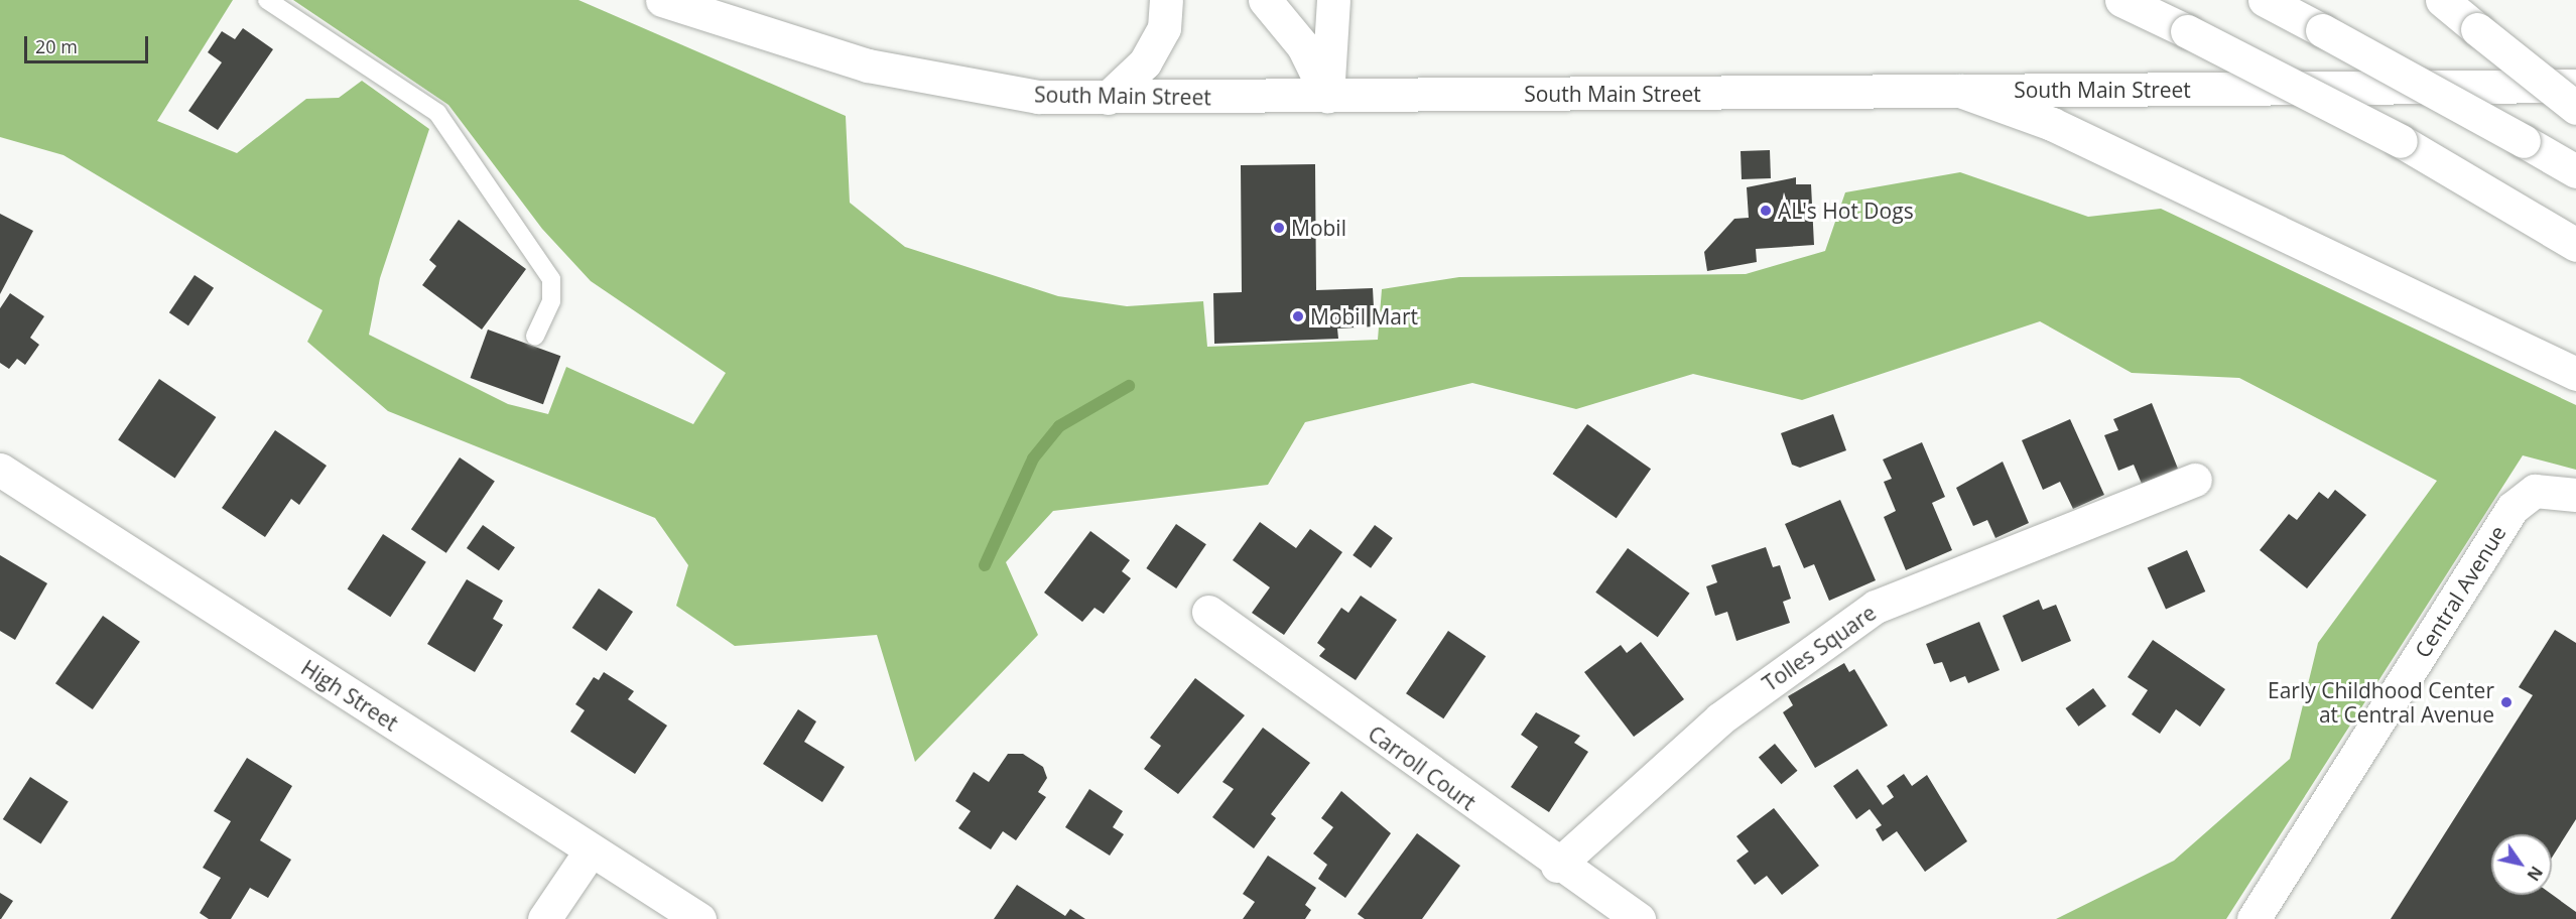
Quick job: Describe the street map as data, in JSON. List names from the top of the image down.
{
  "streets": {
    "main road": [
      "South Main Street",
      "Central Avenue",
      "Tolles Square",
      "High Street",
      "Carroll Court"
    ]
  },
  "crossings": [
    ["Tolles Square", "Carroll Court"]
  ],
  "places": [
    "AL's Hot Dogs",
    "Mobil",
    "Mobil Mart",
    "Early Childhood Center at Central Avenue"
  ],
  "scale_bar": "20 m",
  "north": "bottom right"
}
